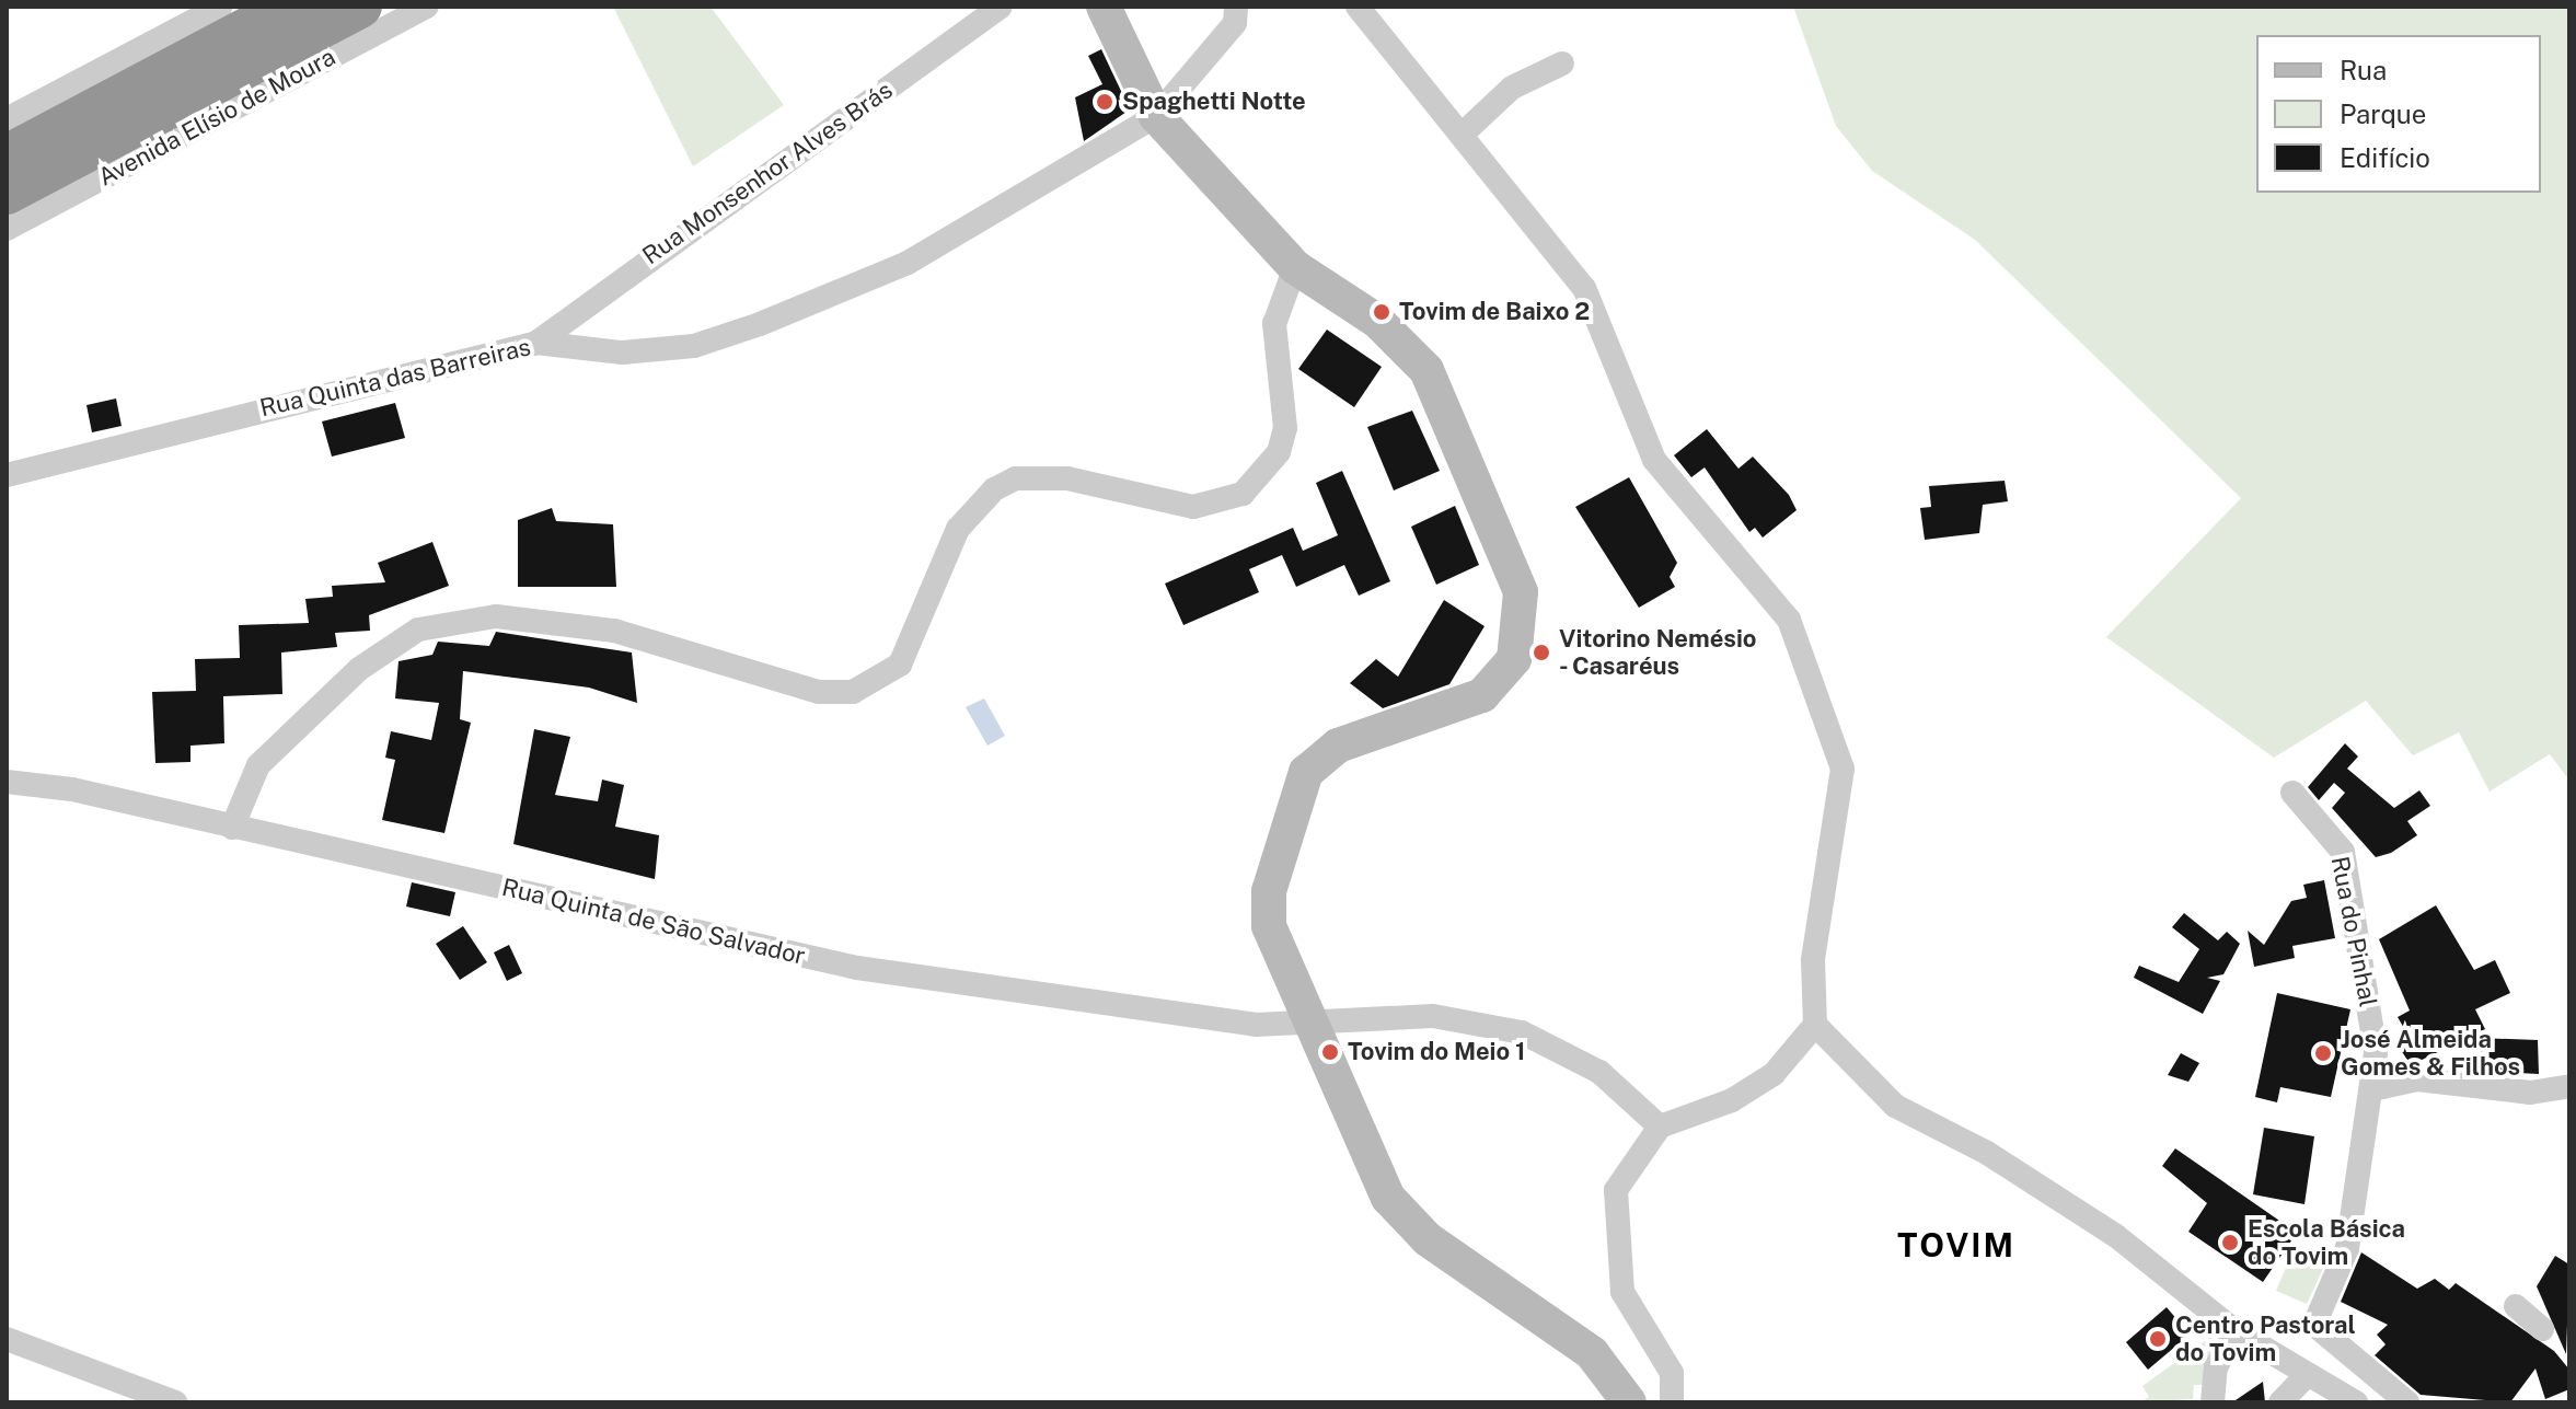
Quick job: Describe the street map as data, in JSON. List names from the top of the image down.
{
  "streets": {
    "street": [
      "Avenida Elísio de Moura",
      "Rua Monsenhor Alves Brás",
      "Rua Quinta das Barreiras",
      "Rua Quinta de São Salvador",
      "Rua do Pinhal"
    ]
  },
  "crossings": [
    ["Rua Monsenhor Alves Brás", "Rua Quinta das Barreiras"]
  ],
  "districts": ["TOVIM"],
  "places": [
    "Spaghetti Notte",
    "Tovim de Baixo 2",
    "Vitorino Nemésio - Casaréus",
    "Tovim do Meio 1",
    "José Almeida Gomes & Filhos",
    "Escola Básica do Tovim",
    "Centro Pastoral do Tovim"
  ],
  "legend": ["Rua", "Parque", "Edifício"]
}
